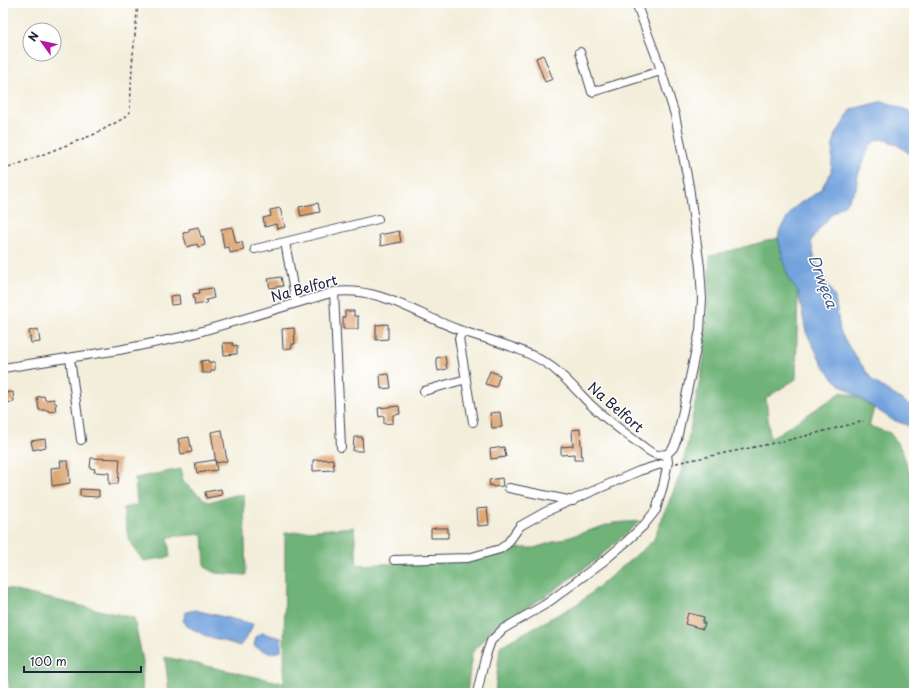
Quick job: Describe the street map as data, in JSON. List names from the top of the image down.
{
  "streets": {
    "street": ["Na Belfort"]
  },
  "water": ["Drwęca"],
  "scale_bar": "100 m",
  "north": "top left"
}
